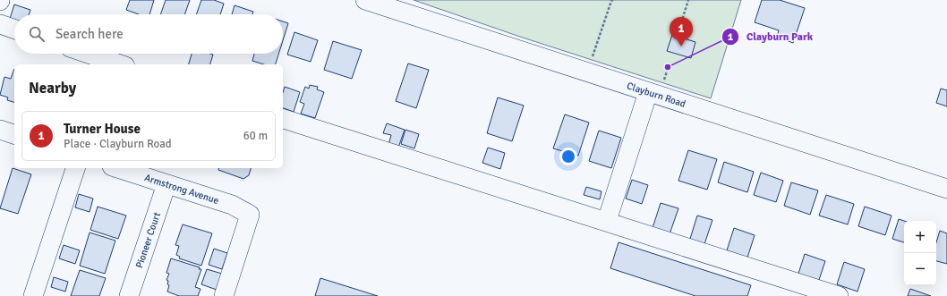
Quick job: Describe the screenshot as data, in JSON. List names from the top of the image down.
{
  "streets": {
    "street": ["Clayburn Road", "Armstrong Avenue", "Pioneer Court"]
  },
  "crossings": [
    ["Armstrong Avenue", "Pioneer Court"]
  ],
  "places": ["Clayburn Park"],
  "page": {
    "search": "Search here",
    "pins": "1",
    "heading": "Nearby",
    "list": [
      {
        "mark": "1",
        "name": "Turner House",
        "note": "Place · Clayburn Road",
        "value": "60 m"
      }
    ],
    "map_buttons": ["+", "−"]
  }
}
